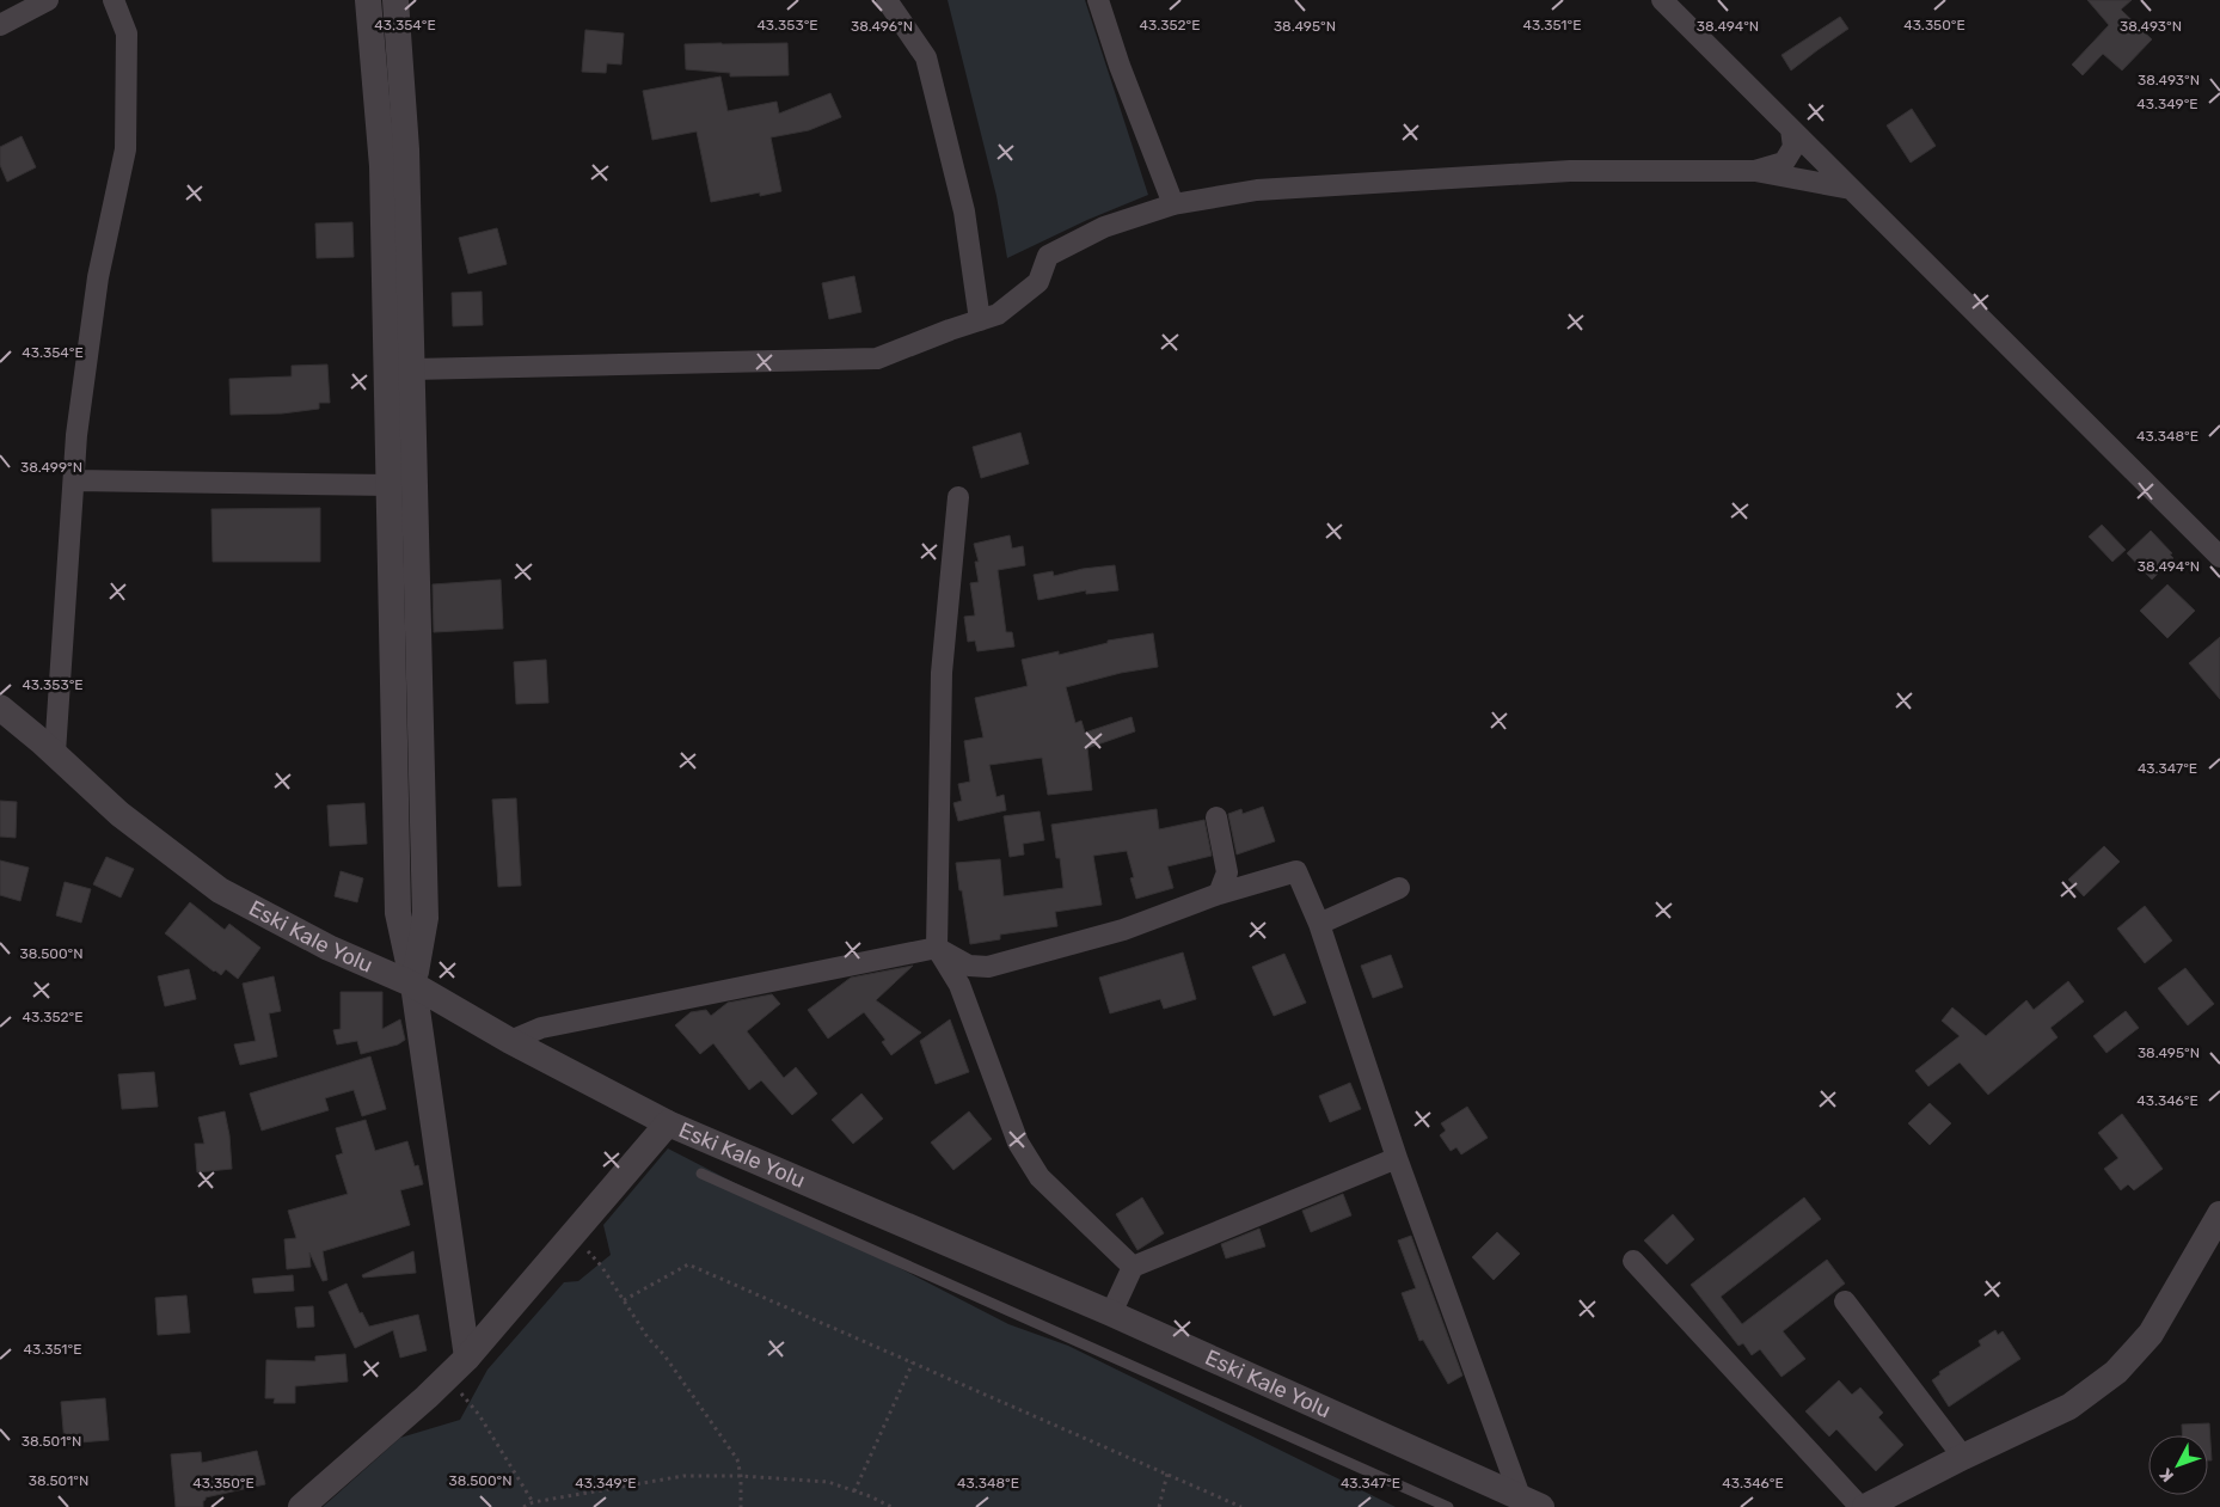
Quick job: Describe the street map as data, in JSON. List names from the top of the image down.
{
  "streets": {
    "street": ["Eski Kale Yolu"]
  },
  "north": "bottom left",
  "coordinates": [
    "43.354°E",
    "43.353°E",
    "43.352°E",
    "43.351°E",
    "43.350°E",
    "38.493°N",
    "38.496°N",
    "38.495°N",
    "38.494°N",
    "43.349°E",
    "43.348°E",
    "38.499°N",
    "43.347°E",
    "38.500°N",
    "43.346°E",
    "38.501°N"
  ]
}
